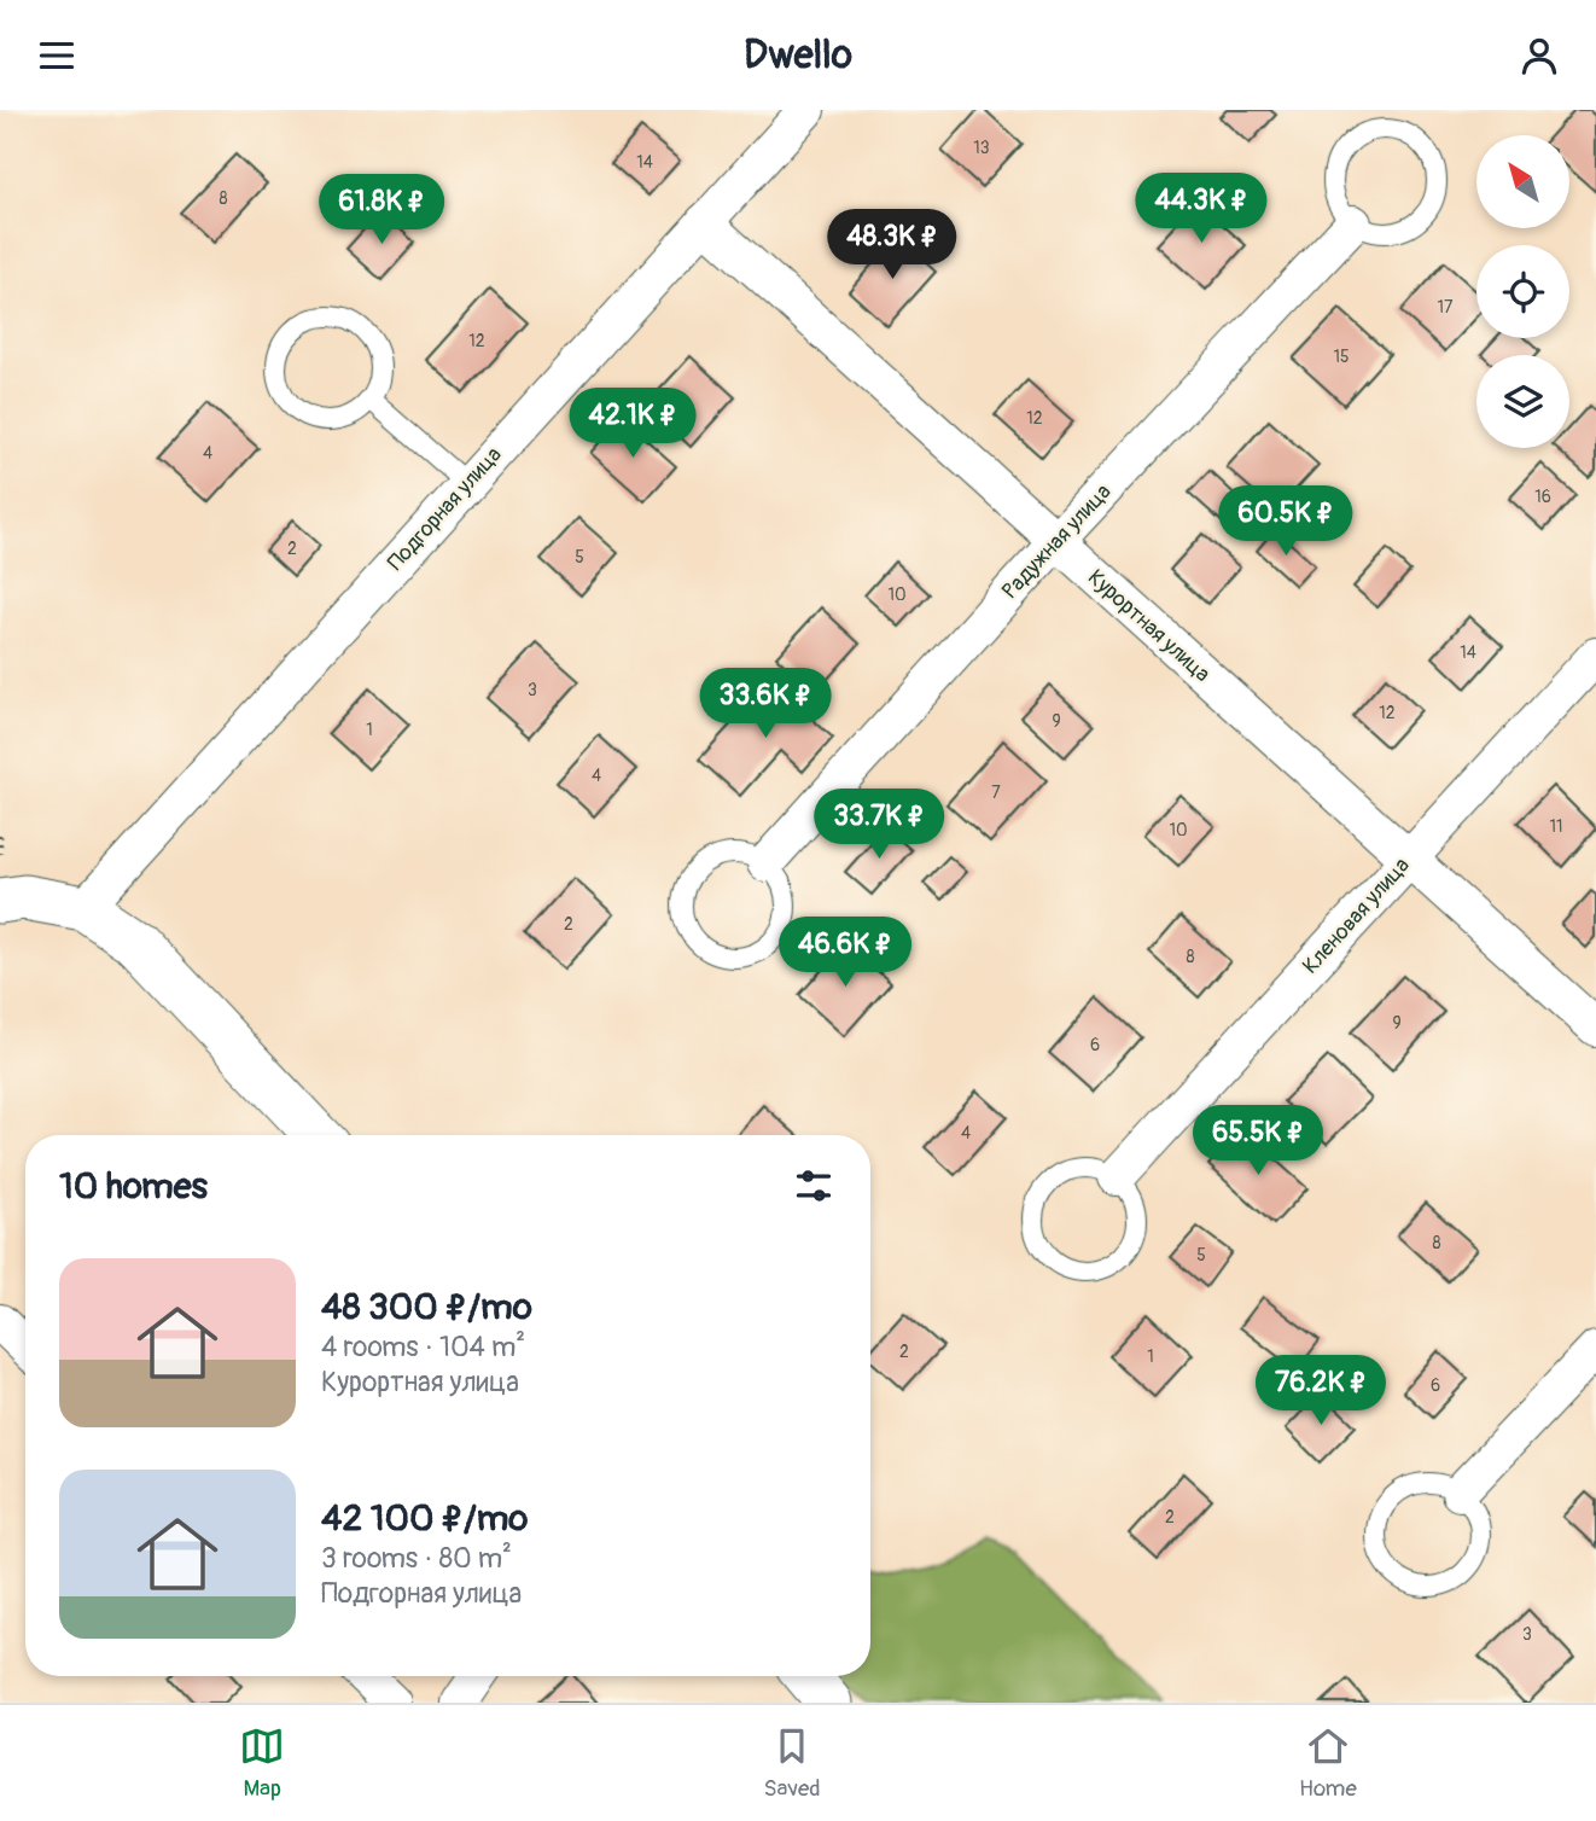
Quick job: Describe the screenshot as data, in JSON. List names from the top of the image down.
{
  "streets": {
    "street": [
      "Подгорная улица",
      "Радужная улица",
      "Курортная улица",
      "Кленовая улица"
    ]
  },
  "crossings": [
    ["Подгорная улица", "Курортная улица"],
    ["Радужная улица", "Курортная улица"],
    ["Курортная улица", "Кленовая улица"]
  ],
  "house_numbers": [
    "13",
    "14",
    "8",
    "17",
    "12",
    "15",
    "12",
    "4",
    "16",
    "2",
    "5",
    "10",
    "14",
    "3",
    "12",
    "9",
    "1",
    "4",
    "7",
    "11",
    "10",
    "2",
    "8",
    "9",
    "6",
    "4",
    "8",
    "5",
    "2",
    "1",
    "6",
    "2",
    "3"
  ],
  "north": "top left",
  "page": {
    "header": "Dwello",
    "price": [
      "44.3K ₽",
      "61.8K ₽",
      "48.3K ₽",
      "42.1K ₽",
      "60.5K ₽",
      "33.6K ₽",
      "33.7K ₽",
      "46.6K ₽",
      "65.5K ₽",
      "76.2K ₽"
    ],
    "heading": "10 homes",
    "list": [
      {
        "name": "48 300 ₽/mo",
        "note": "4 rooms · 104 m² · Курортная улица"
      },
      {
        "name": "42 100 ₽/mo",
        "note": "3 rooms · 80 m² · Подгорная улица"
      }
    ],
    "tabs": ["Map", "Saved", "Home"]
  }
}
